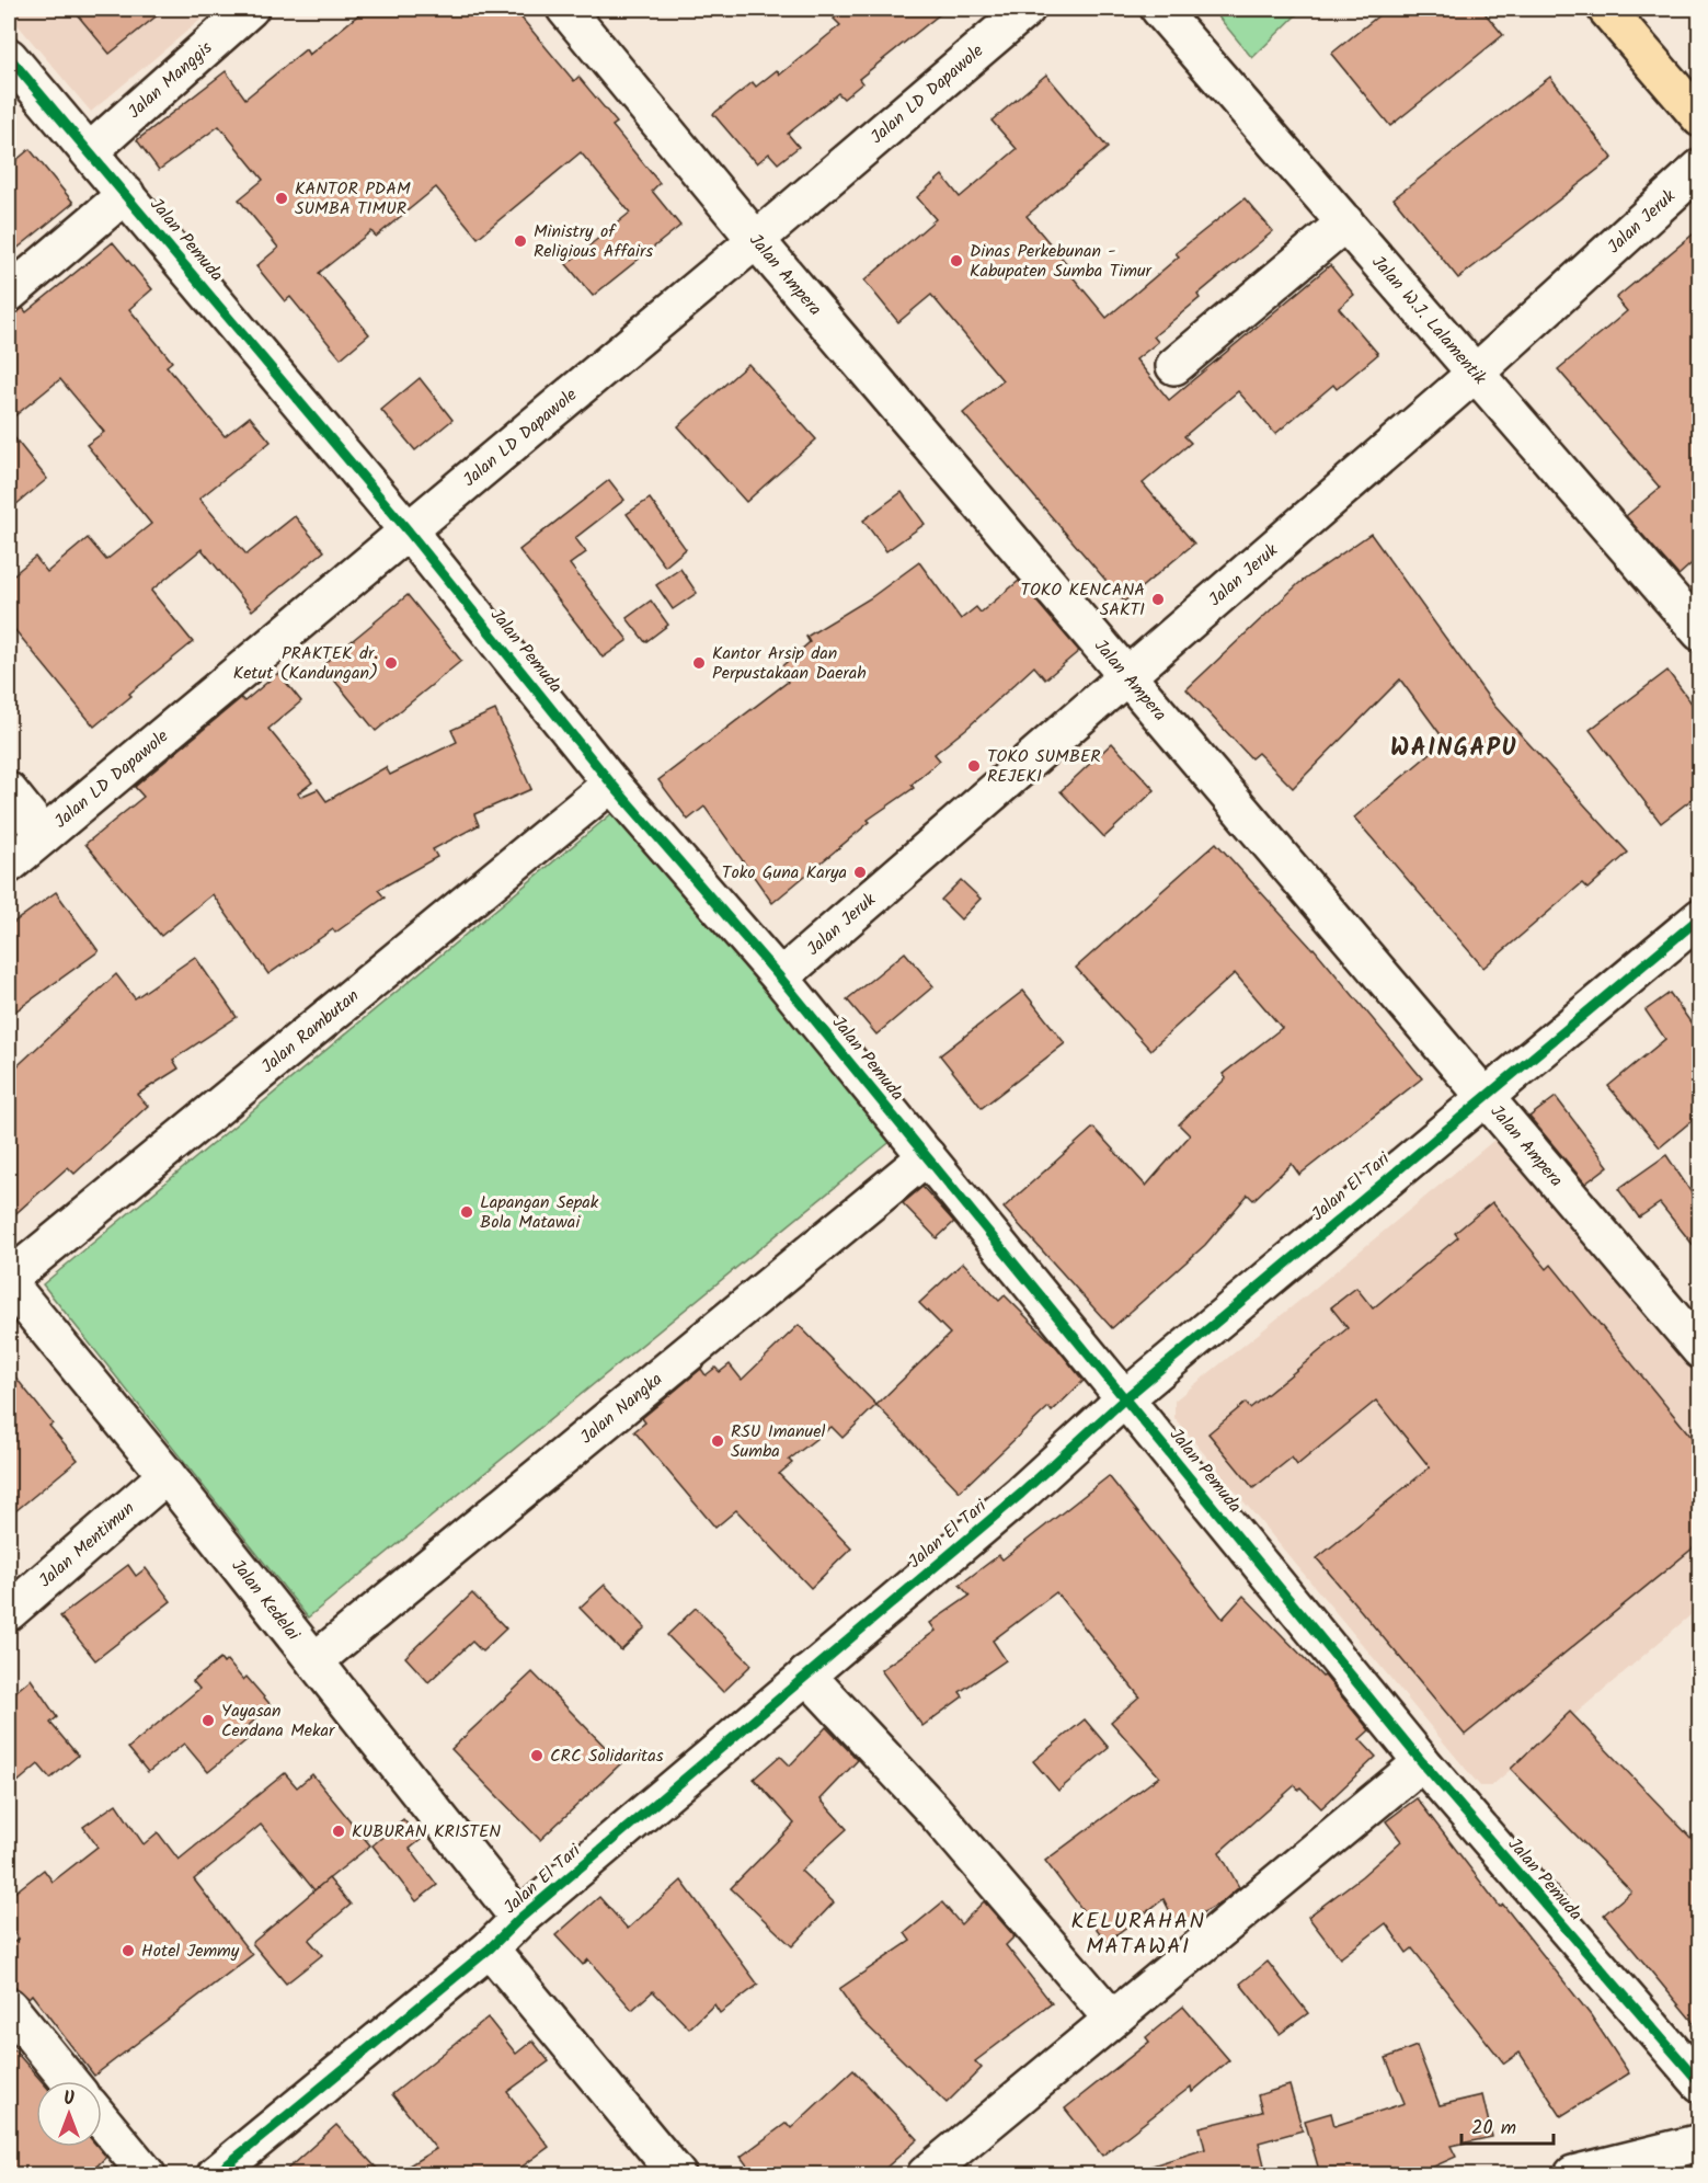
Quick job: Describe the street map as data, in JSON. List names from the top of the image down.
{
  "streets": {
    "street": [
      "Jalan Manggis",
      "Jalan LD Dapawole",
      "Jalan Jeruk",
      "Jalan Pemuda",
      "Jalan Ampera",
      "Jalan W.J. Lalamentik",
      "Jalan Rambutan",
      "Jalan El Tari",
      "Jalan Nangka",
      "Jalan Mentimun",
      "Jalan Kedelai"
    ]
  },
  "crossings": [
    ["Jalan Manggis", "Jalan Pemuda"],
    ["Jalan LD Dapawole", "Jalan Pemuda"],
    ["Jalan LD Dapawole", "Jalan Ampera"],
    ["Jalan Jeruk", "Jalan Pemuda"],
    ["Jalan Jeruk", "Jalan Ampera"],
    ["Jalan Jeruk", "Jalan W.J. Lalamentik"],
    ["Jalan Pemuda", "Jalan Rambutan"],
    ["Jalan Pemuda", "Jalan El Tari"],
    ["Jalan Pemuda", "Jalan Nangka"],
    ["Jalan Ampera", "Jalan El Tari"],
    ["Jalan Rambutan", "Jalan Kedelai"],
    ["Jalan El Tari", "Jalan Kedelai"],
    ["Jalan Nangka", "Jalan Kedelai"],
    ["Jalan Mentimun", "Jalan Kedelai"]
  ],
  "districts": ["WAINGAPU", "KELURAHAN MATAWAI"],
  "places": [
    "KANTOR PDAM SUMBA TIMUR",
    "Ministry of Religious Affairs",
    "Dinas Perkebunan - Kabupaten Sumba Timur",
    "TOKO KENCANA SAKTI",
    "PRAKTEK dr. Ketut (Kandungan)",
    "Kantor Arsip dan Perpustakaan Daerah",
    "TOKO SUMBER REJEKI",
    "Toko Guna Karya",
    "Lapangan Sepak Bola Matawai",
    "RSU Imanuel Sumba",
    "Yayasan Cendana Mekar",
    "CRC Solidaritas",
    "KUBURAN KRISTEN",
    "Hotel Jemmy"
  ],
  "scale_bar": "20 m",
  "north": "top"
}
